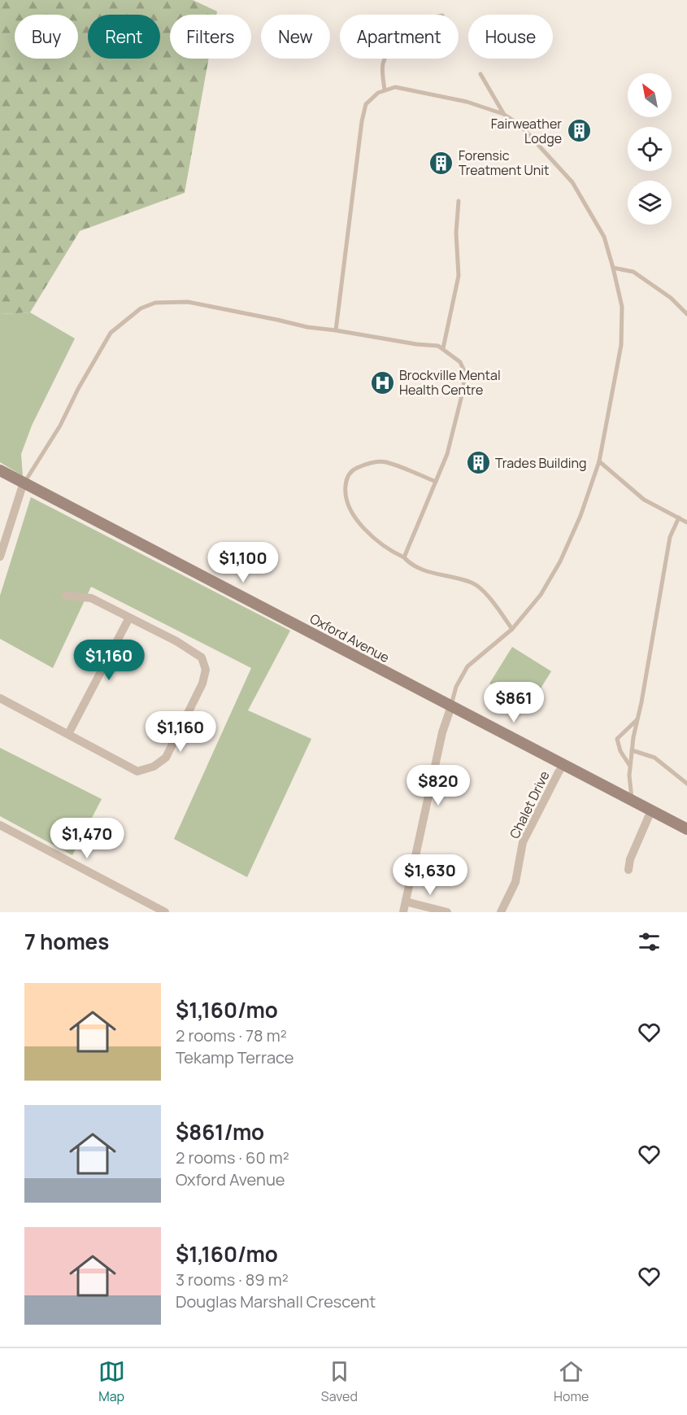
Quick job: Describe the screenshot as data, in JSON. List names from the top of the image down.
{
  "streets": {
    "street": ["Oxford Avenue", "Chalet Drive"]
  },
  "crossings": [
    ["Oxford Avenue", "Chalet Drive"]
  ],
  "places": {
    "building": ["Fairweather Lodge", "Forensic Treatment Unit", "Trades Building"],
    "hospital": ["Brockville Mental Health Centre"]
  },
  "north": "top left",
  "page": {
    "chip": [
      "Buy",
      "Rent",
      "Filters",
      "New",
      "Apartment",
      "House"
    ],
    "price": [
      "$1,100",
      "$1,160",
      "$861",
      "$1,160",
      "$820",
      "$1,470",
      "$1,630"
    ],
    "heading": "7 homes",
    "list": [
      {
        "name": "$1,160/mo",
        "note": "2 rooms · 78 m² · Tekamp Terrace"
      },
      {
        "name": "$861/mo",
        "note": "2 rooms · 60 m² · Oxford Avenue"
      },
      {
        "name": "$1,160/mo",
        "note": "3 rooms · 89 m² · Douglas Marshall Crescent"
      }
    ],
    "tabs": ["Map", "Saved", "Home"]
  }
}
